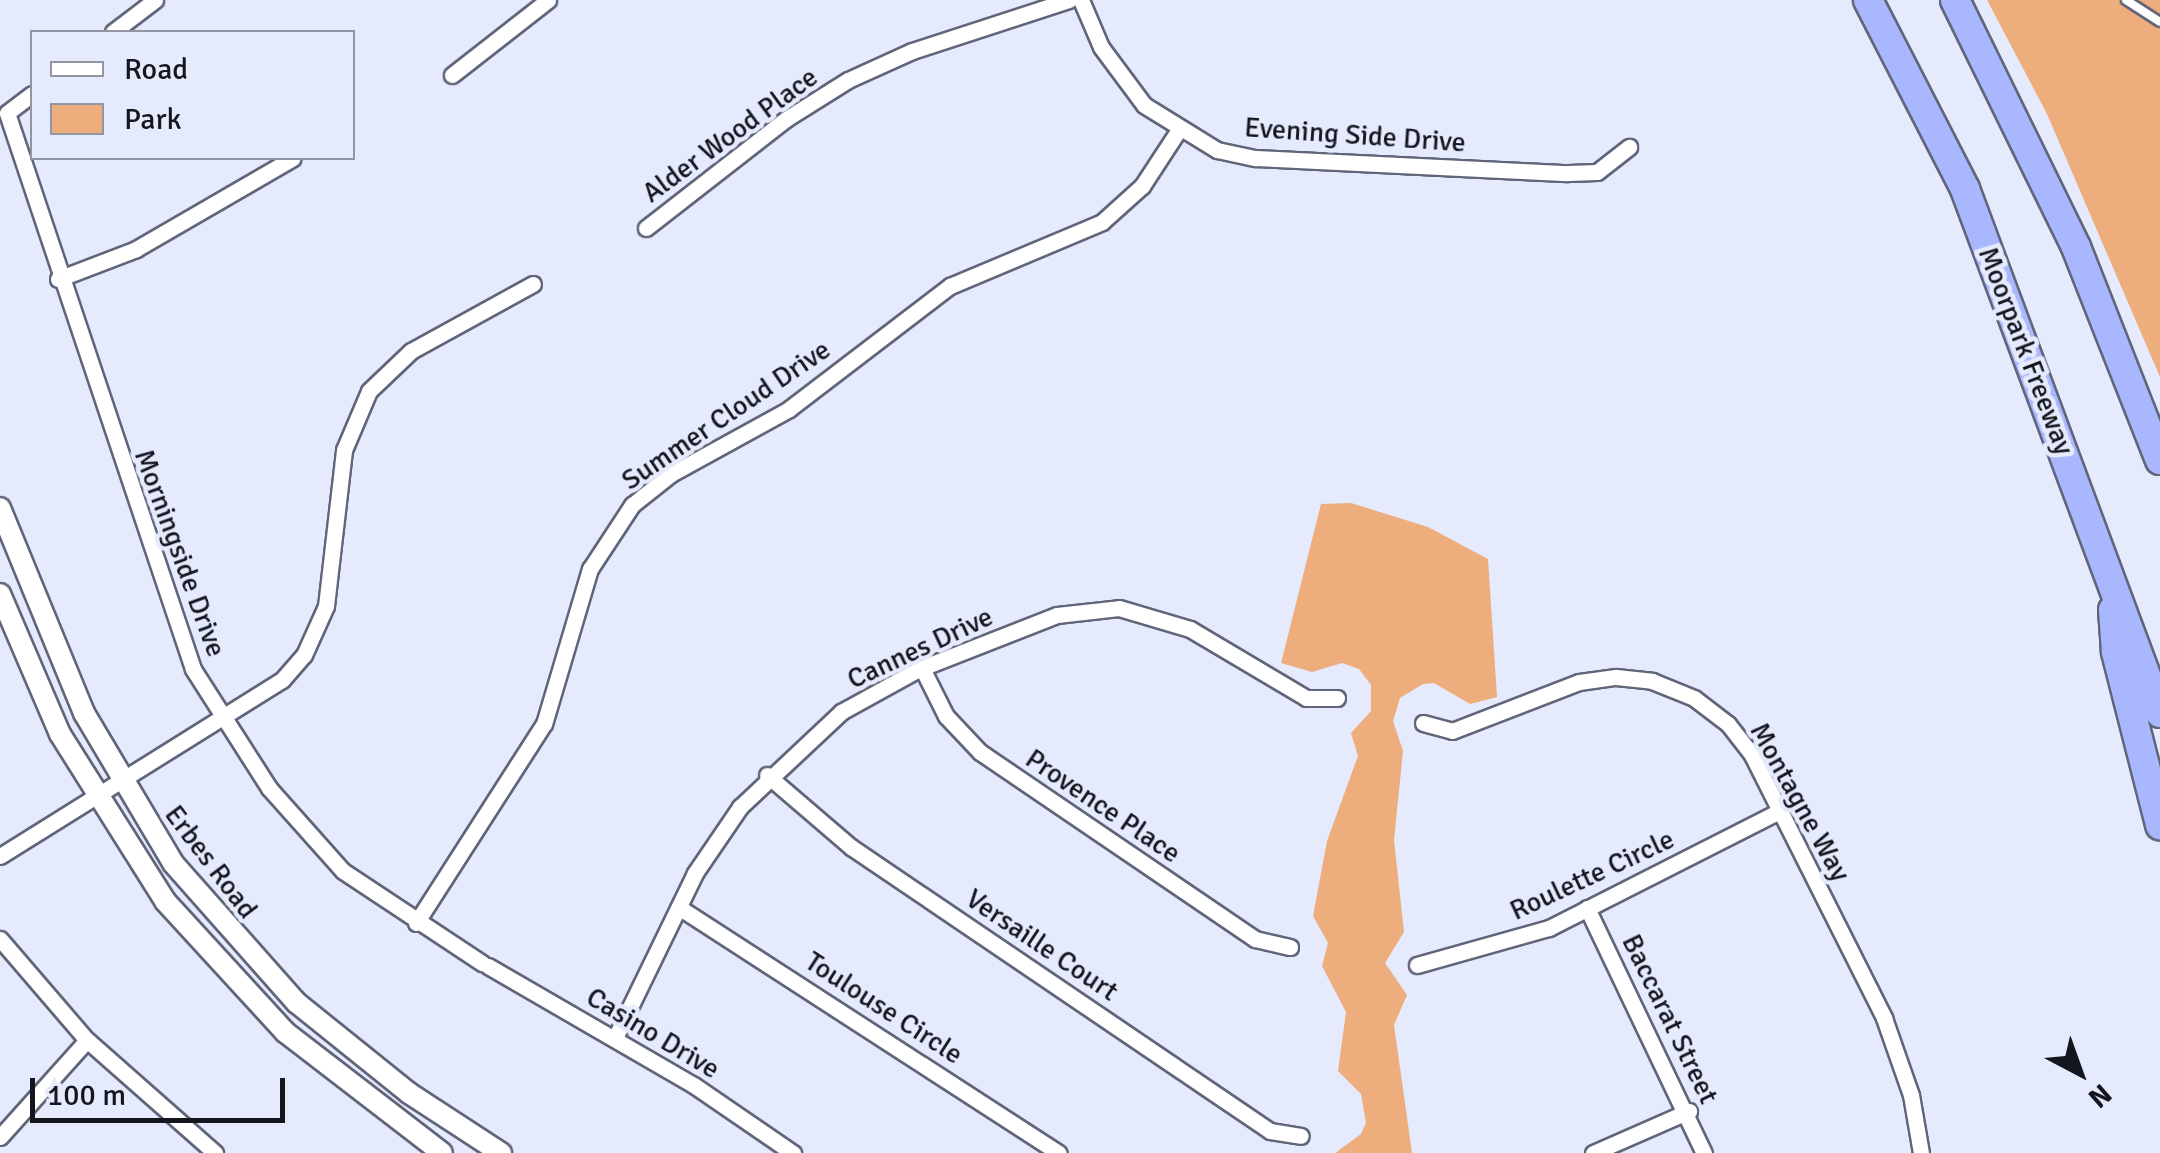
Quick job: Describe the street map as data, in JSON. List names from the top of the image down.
{
  "streets": {
    "highway": ["Moorpark Freeway"],
    "main road": ["Erbes Road"],
    "street": [
      "Alder Wood Place",
      "Evening Side Drive",
      "Summer Cloud Drive",
      "Morningside Drive",
      "Cannes Drive",
      "Montagne Way",
      "Provence Place",
      "Roulette Circle",
      "Versaille Court",
      "Toulouse Circle",
      "Baccarat Street",
      "Casino Drive"
    ]
  },
  "crossings": [
    ["Evening Side Drive", "Summer Cloud Drive"],
    ["Summer Cloud Drive", "Morningside Drive"],
    ["Morningside Drive", "Casino Drive"],
    ["Cannes Drive", "Provence Place"],
    ["Cannes Drive", "Versaille Court"],
    ["Cannes Drive", "Toulouse Circle"],
    ["Cannes Drive", "Casino Drive"],
    ["Montagne Way", "Roulette Circle"],
    ["Roulette Circle", "Baccarat Street"]
  ],
  "legend": ["Road", "Park"],
  "scale_bar": "100 m",
  "north": "bottom right"
}
